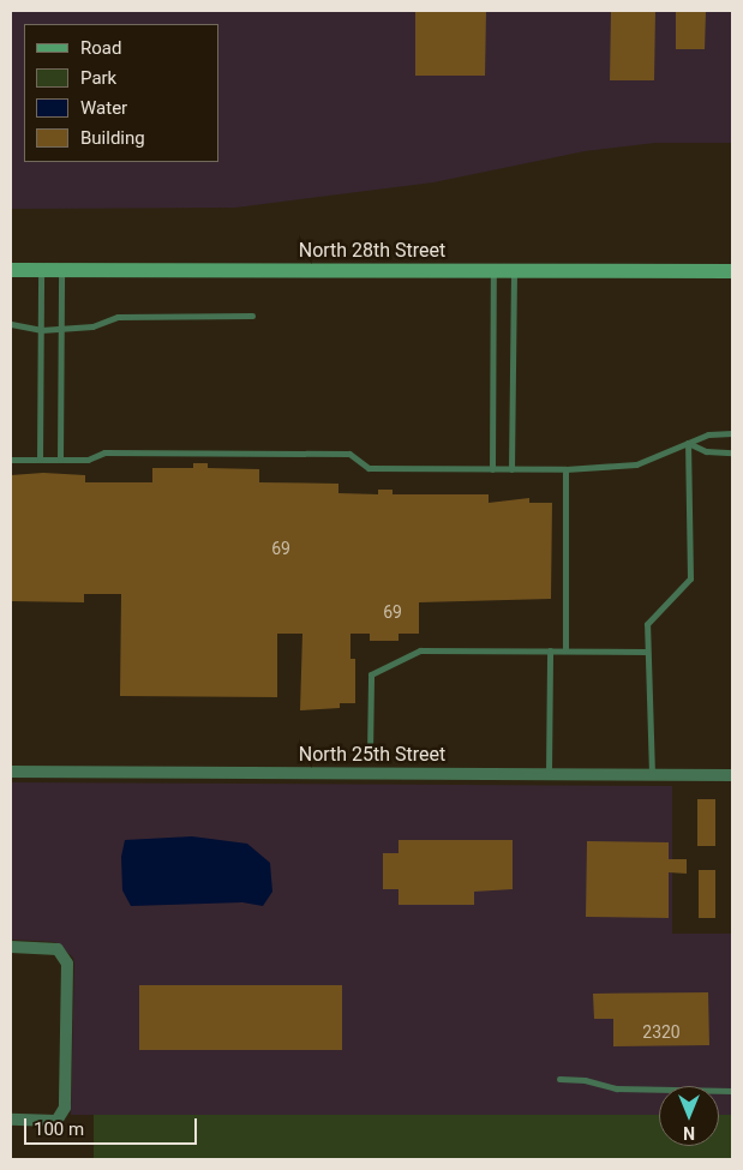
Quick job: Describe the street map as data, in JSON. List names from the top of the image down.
{
  "streets": {
    "main road": ["North 28th Street"],
    "street": ["North 25th Street"]
  },
  "house_numbers": ["69", "69", "2320"],
  "legend": [
    "Road",
    "Park",
    "Water",
    "Building"
  ],
  "scale_bar": "100 m",
  "north": "bottom"
}
